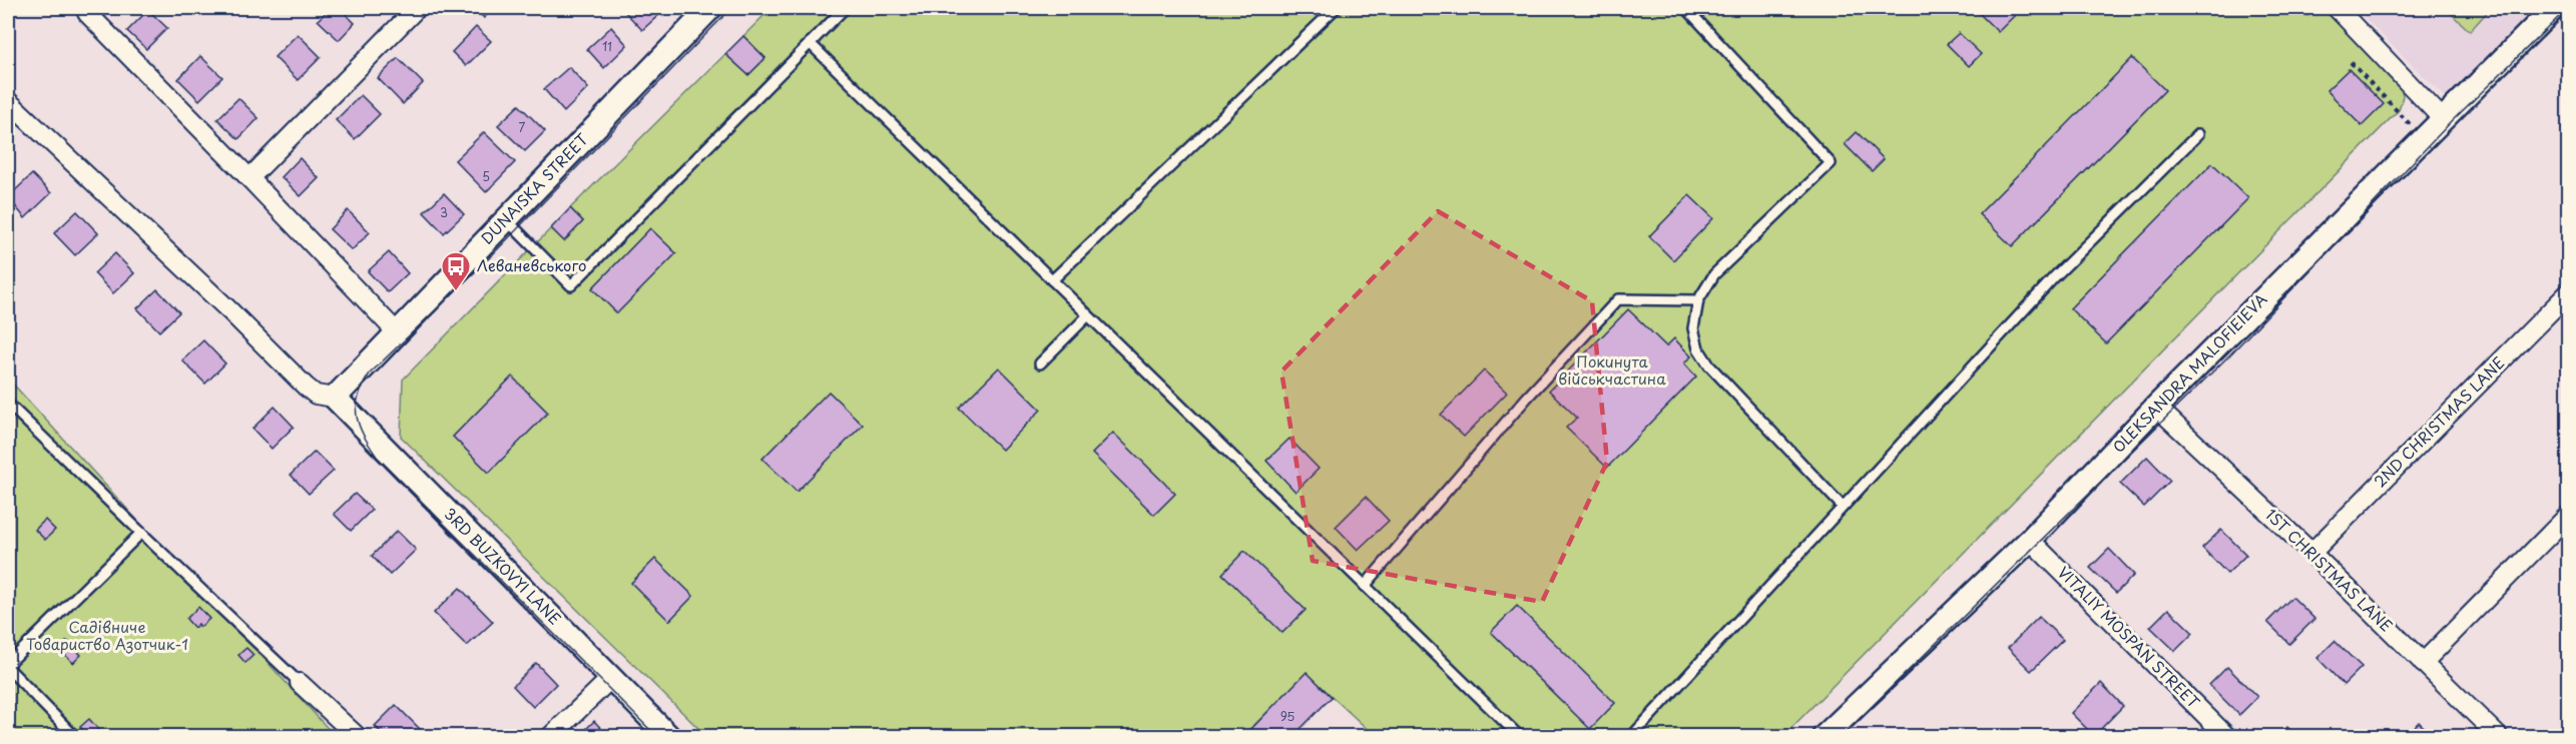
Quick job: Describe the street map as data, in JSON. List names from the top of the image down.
{
  "streets": {
    "street": [
      "DUNAISKA STREET",
      "OLEKSANDRA MALOFIEIEVA",
      "2ND CHRISTMAS LANE",
      "3RD BUZKOVYI LANE",
      "1ST CHRISTMAS LANE",
      "VITALIY MOSPAN STREET"
    ]
  },
  "crossings": [
    ["DUNAISKA STREET", "3RD BUZKOVYI LANE"],
    ["OLEKSANDRA MALOFIEIEVA", "1ST CHRISTMAS LANE"],
    ["OLEKSANDRA MALOFIEIEVA", "VITALIY MOSPAN STREET"],
    ["2ND CHRISTMAS LANE", "1ST CHRISTMAS LANE"]
  ],
  "parks": ["Покинута військчастина", "Садівниче Товариство Азотчик-1"],
  "places": {
    "bus stop": ["Леваневського"]
  },
  "house_numbers": [
    "11",
    "7",
    "5",
    "3",
    "95"
  ]
}
